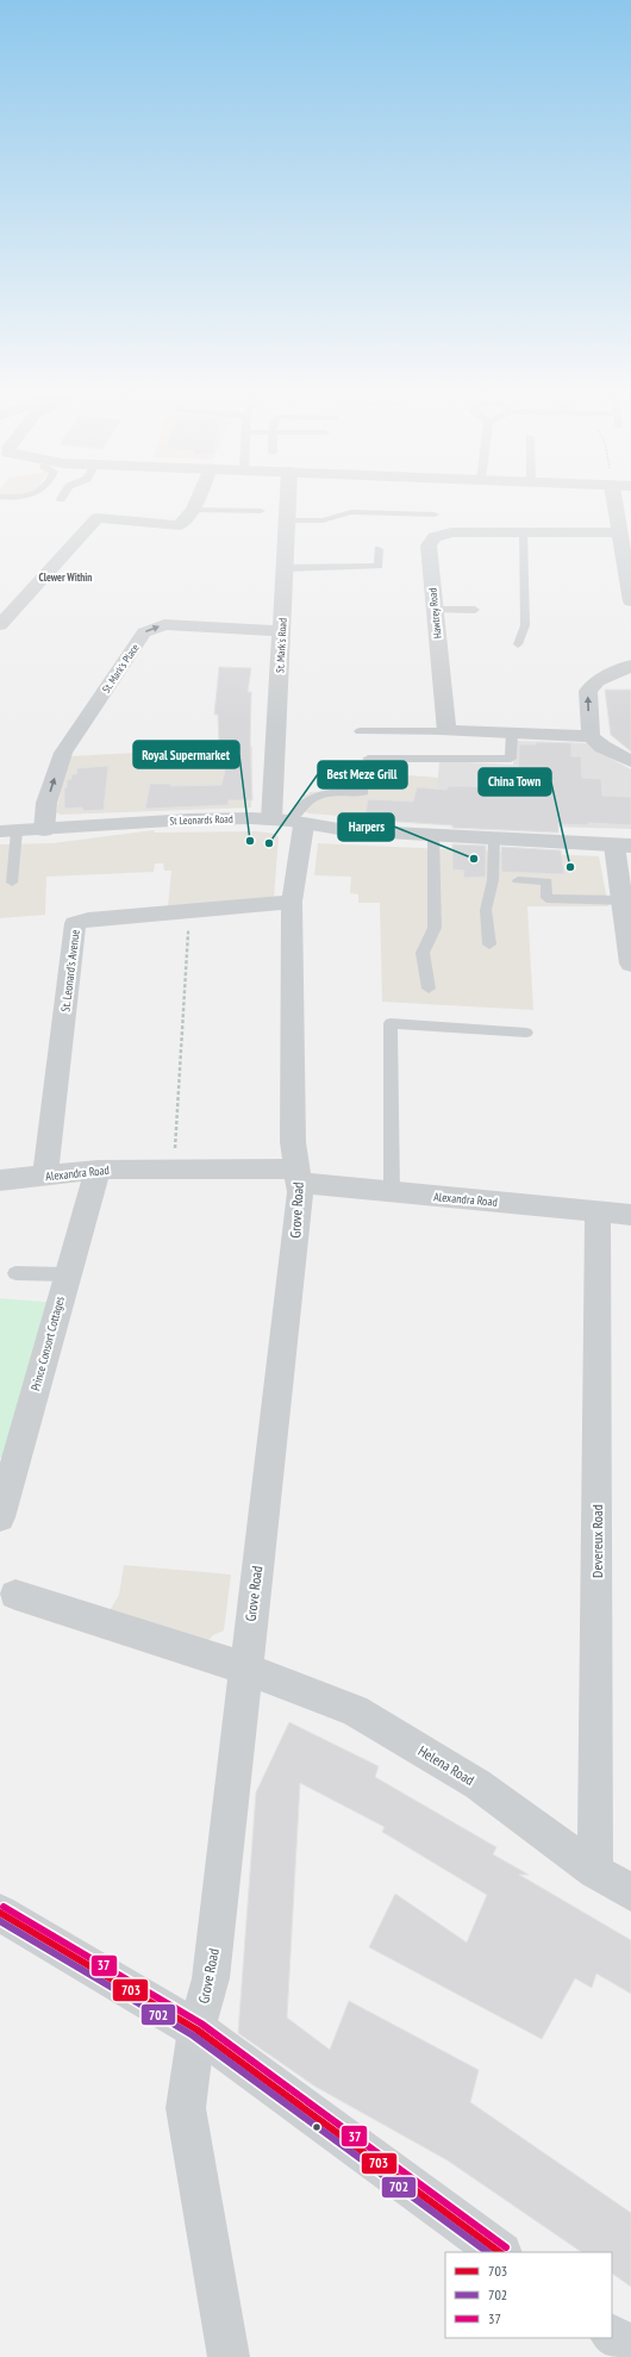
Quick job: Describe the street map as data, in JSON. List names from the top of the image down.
{
  "streets": {
    "street": [
      "Hawtrey Road",
      "St. Mark's Road",
      "St. Mark's Place",
      "St Leonards Road",
      "St. Leonard's Avenue",
      "Alexandra Road",
      "Grove Road",
      "Prince Consort Cottages",
      "Devereux Road",
      "Helena Road"
    ]
  },
  "crossings": [
    ["St. Mark's Road", "St. Mark's Place"],
    ["St. Mark's Road", "St Leonards Road"],
    ["St. Mark's Road", "Grove Road"],
    ["St. Mark's Place", "St Leonards Road"],
    ["St Leonards Road", "Grove Road"],
    ["St. Leonard's Avenue", "Alexandra Road"],
    ["St. Leonard's Avenue", "Grove Road"],
    ["Alexandra Road", "Grove Road"],
    ["Alexandra Road", "Prince Consort Cottages"],
    ["Alexandra Road", "Devereux Road"],
    ["Grove Road", "Helena Road"],
    ["Devereux Road", "Helena Road"]
  ],
  "one_way": ["St. Mark's Place"],
  "districts": ["Clewer Within"],
  "places": [
    "Royal Supermarket",
    "Best Meze Grill",
    "Harpers",
    "China Town"
  ],
  "lines": ["transit line 37", "transit line 703", "transit line 702"],
  "legend": ["703", "702", "37"]
}
